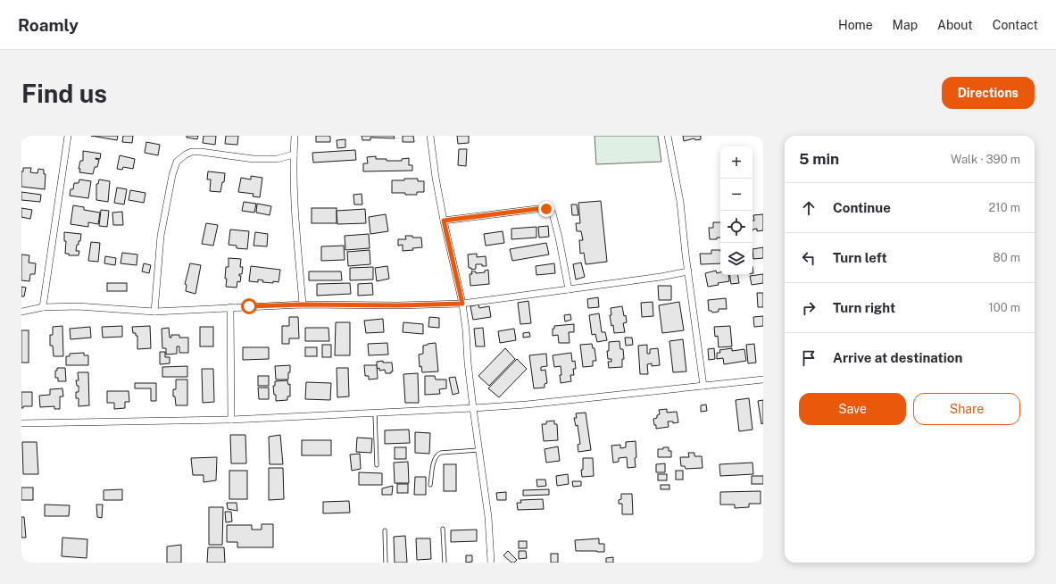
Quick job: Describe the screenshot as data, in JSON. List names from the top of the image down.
{
  "page": {
    "header": "Roamly",
    "nav": [
      "Home",
      "Map",
      "About",
      "Contact"
    ],
    "buttons": [
      "Directions",
      ["Save", "Share"]
    ],
    "title": "Find us",
    "heading": ["5 min", "Walk · 390 m"],
    "map_buttons": ["+", "−"],
    "list": [
      ["Continue", "210 m"],
      ["Turn left", "80 m"],
      ["Turn right", "100 m"],
      "Arrive at destination"
    ]
  }
}
